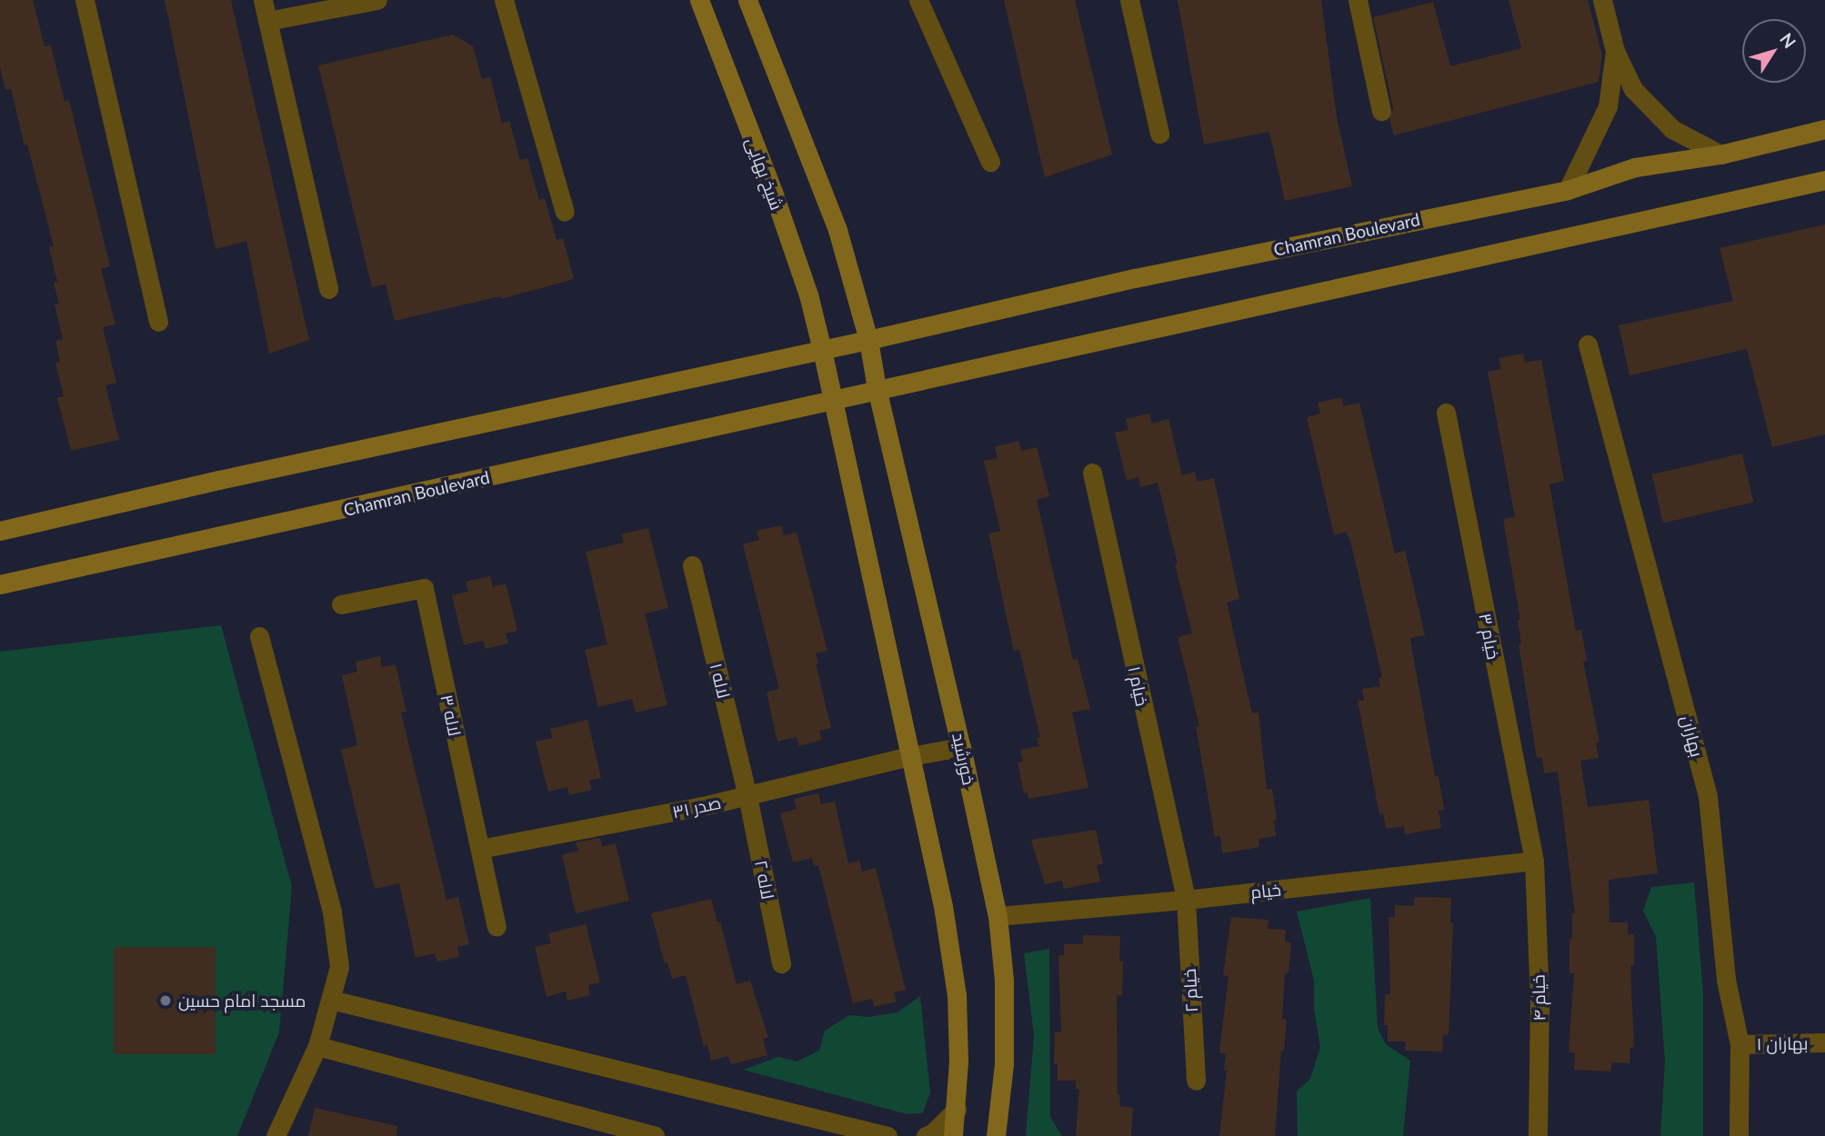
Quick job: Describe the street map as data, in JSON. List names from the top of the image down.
{
  "streets": {
    "main road": ["شیخ بهایی", "Chamran Boulevard", "خورشید"],
    "street": [
      "خیام ۳",
      "لاله ۱",
      "خیام ۱",
      "لاله ۳",
      "بهاران",
      "صدر ۳۱",
      "لاله ۲",
      "خیام",
      "خیام ۲",
      "خیام ۴",
      "بهاران ۱"
    ]
  },
  "crossings": [
    ["شیخ بهایی", "Chamran Boulevard"],
    ["Chamran Boulevard", "خورشید"],
    ["خیام ۳", "خیام"],
    ["خیام ۳", "خیام ۴"],
    ["لاله ۱", "صدر ۳۱"],
    ["لاله ۱", "لاله ۲"],
    ["خیام ۱", "خیام"],
    ["خیام ۱", "خیام ۲"],
    ["لاله ۳", "صدر ۳۱"],
    ["بهاران", "بهاران ۱"],
    ["خورشید", "صدر ۳۱"],
    ["خورشید", "خیام"],
    ["صدر ۳۱", "لاله ۲"],
    ["خیام", "خیام ۲"],
    ["خیام", "خیام ۴"]
  ],
  "places": ["مسجد امام‌ حسین"],
  "north": "top right"
}
